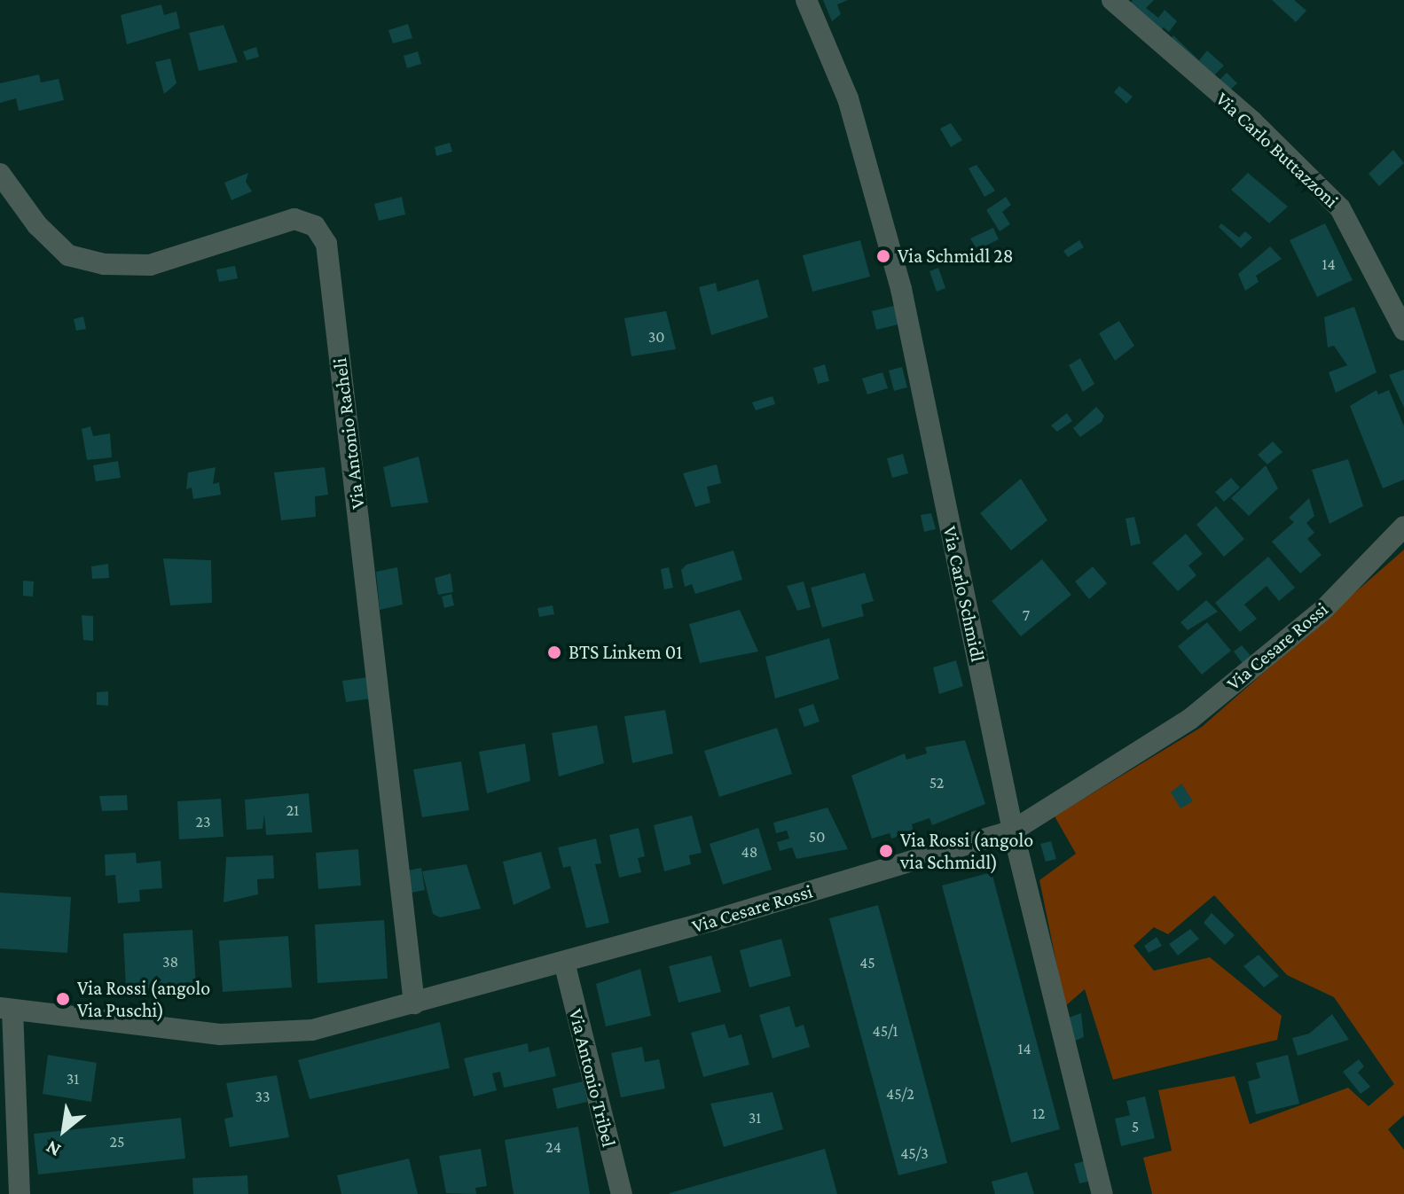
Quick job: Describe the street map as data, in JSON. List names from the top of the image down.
{
  "streets": {
    "street": [
      "Via Carlo Buttazzoni",
      "Via Antonio Racheli",
      "Via Carlo Schmidl",
      "Via Cesare Rossi",
      "Via Antonio Tribel"
    ]
  },
  "crossings": [
    ["Via Antonio Racheli", "Via Cesare Rossi"],
    ["Via Carlo Schmidl", "Via Cesare Rossi"],
    ["Via Cesare Rossi", "Via Antonio Tribel"]
  ],
  "places": [
    "Via Schmidl 28",
    "BTS Linkem 01",
    "Via Rossi (angolo via Schmidl)",
    "Via Rossi (angolo Via Puschi)"
  ],
  "house_numbers": [
    "14",
    "30",
    "7",
    "52",
    "21",
    "23",
    "50",
    "48",
    "38",
    "45",
    "45/1",
    "14",
    "31",
    "45/2",
    "33",
    "12",
    "31",
    "5",
    "25",
    "24",
    "45/3"
  ],
  "north": "bottom left"
}
